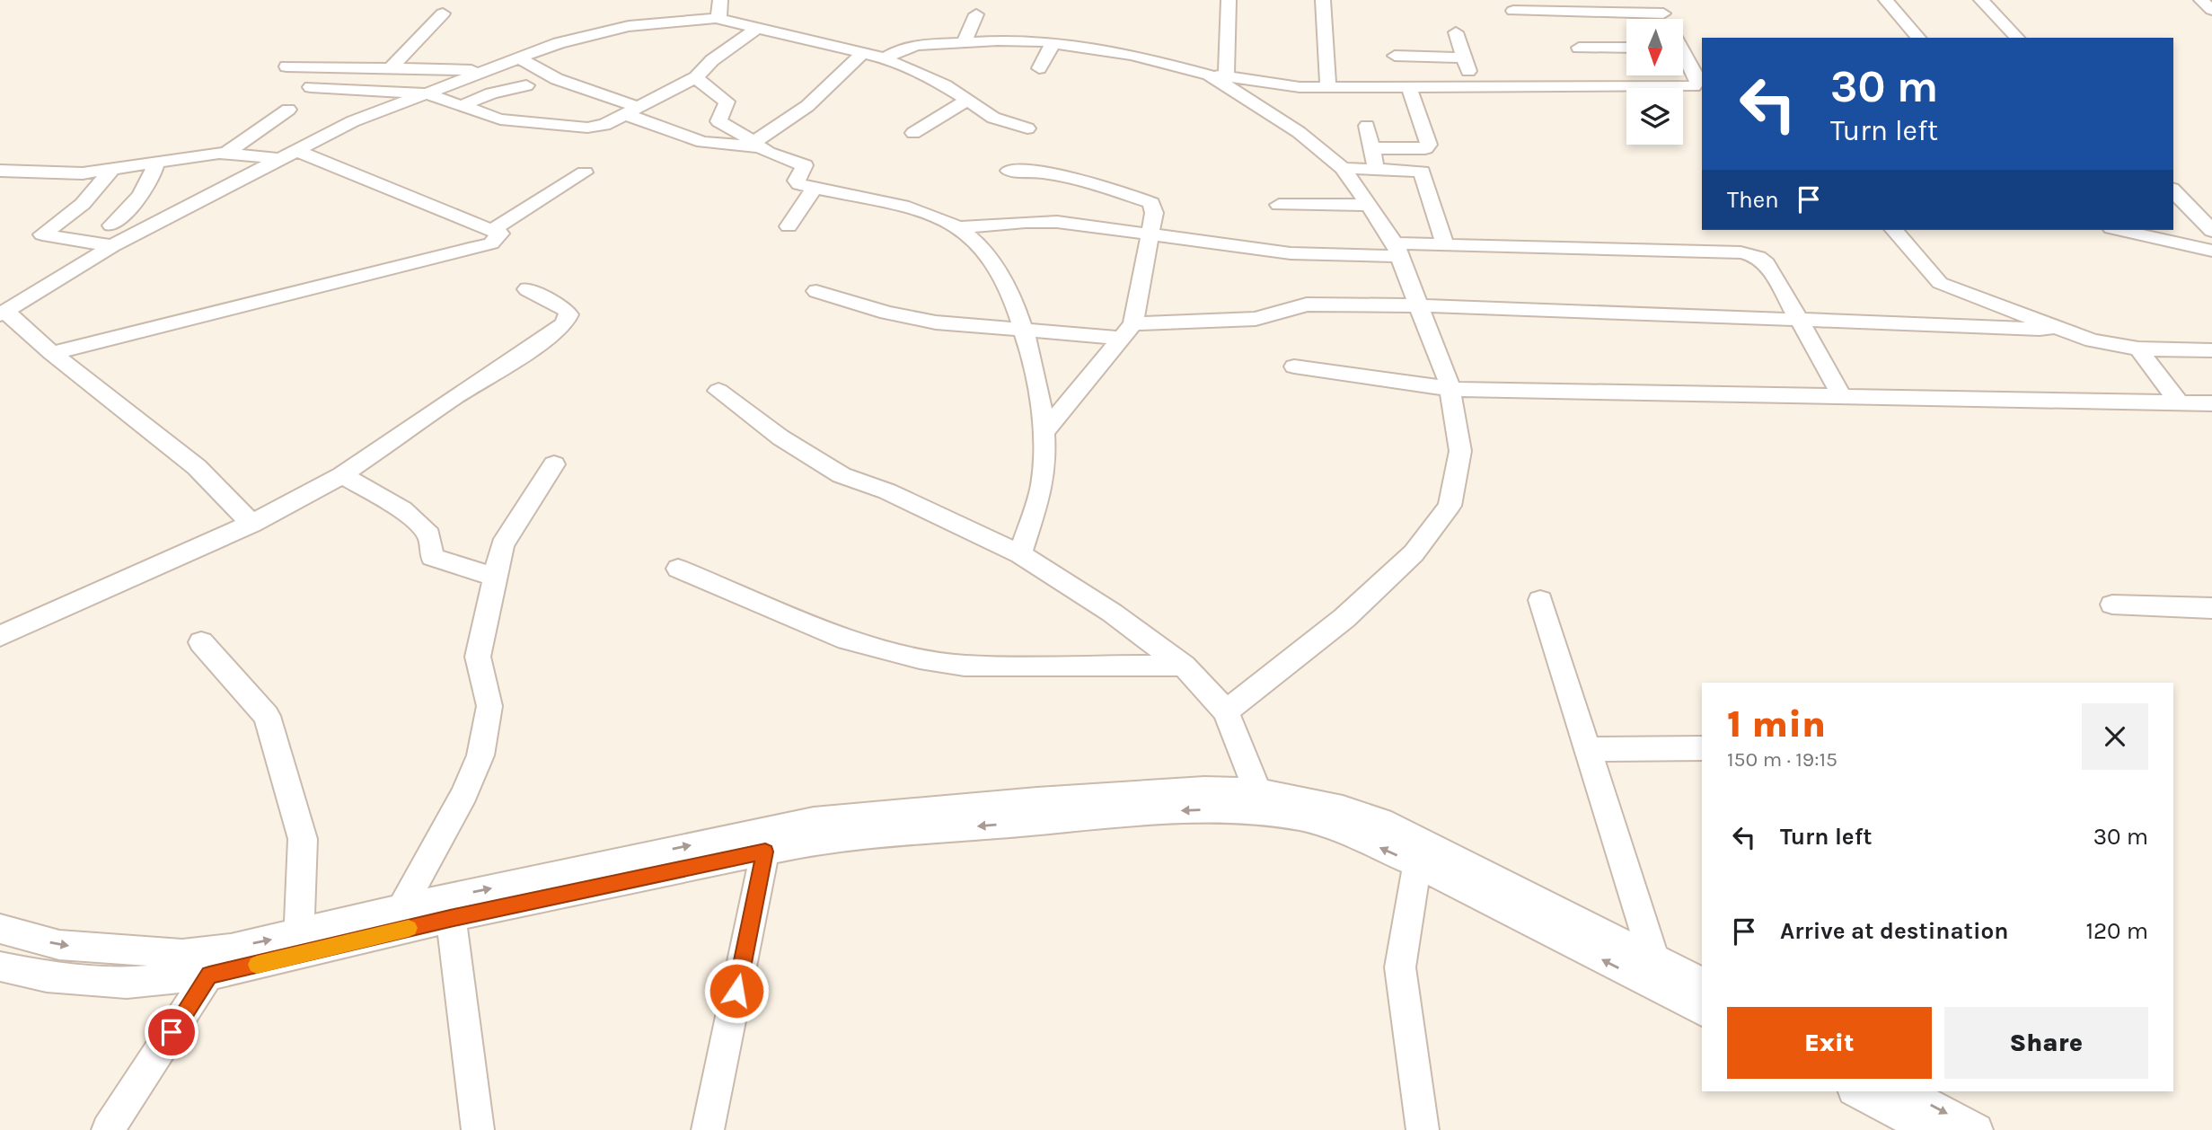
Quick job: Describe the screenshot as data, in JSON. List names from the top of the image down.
{
  "north": "bottom",
  "page": {
    "turn": ["30 m", "Turn left"],
    "then": "Then",
    "heading": ["1 min", "150 m · 19:15"],
    "list": [
      {
        "name": "Turn left",
        "value": "30 m"
      },
      {
        "name": "Arrive at destination",
        "value": "120 m"
      }
    ],
    "buttons": ["Exit", "Share"]
  }
}
